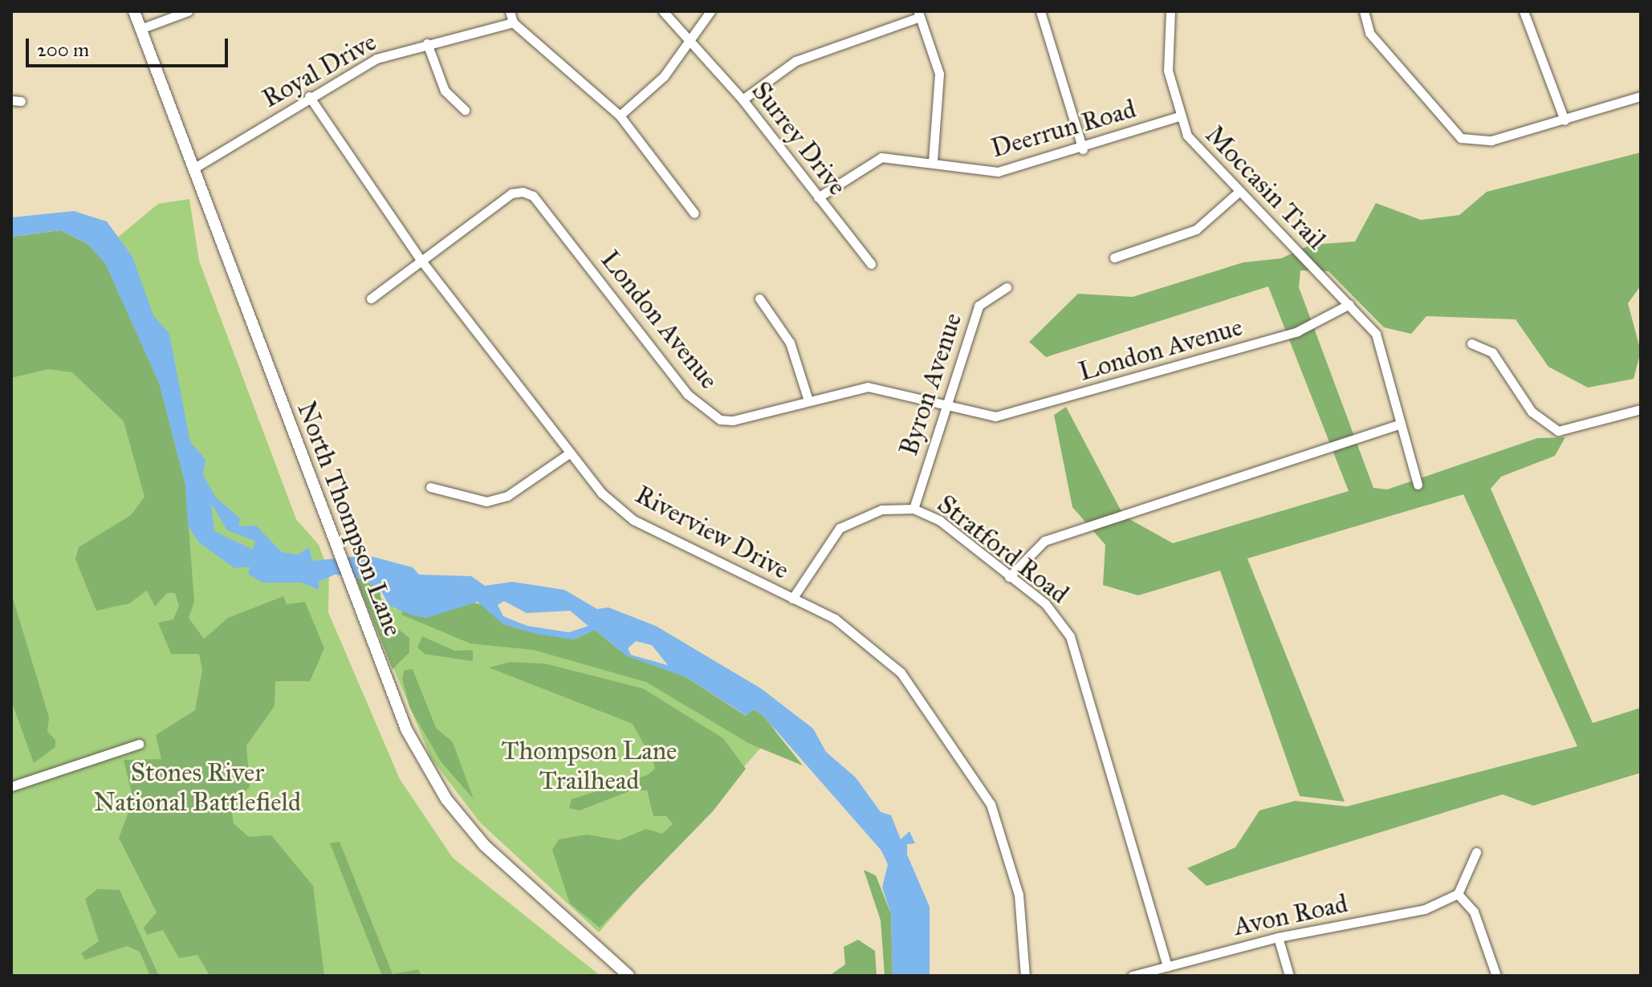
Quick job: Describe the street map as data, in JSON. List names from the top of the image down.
{
  "streets": {
    "main road": ["North Thompson Lane"],
    "street": [
      "Royal Drive",
      "Deerrun Road",
      "Surrey Drive",
      "Moccasin Trail",
      "London Avenue",
      "Byron Avenue",
      "Riverview Drive",
      "Stratford Road",
      "Avon Road"
    ]
  },
  "crossings": [
    ["Royal Drive", "North Thompson Lane"],
    ["Royal Drive", "Riverview Drive"],
    ["Deerrun Road", "Surrey Drive"],
    ["Deerrun Road", "Moccasin Trail"],
    ["Moccasin Trail", "London Avenue"],
    ["London Avenue", "Byron Avenue"],
    ["London Avenue", "Riverview Drive"],
    ["Byron Avenue", "Stratford Road"],
    ["Riverview Drive", "Stratford Road"],
    ["Stratford Road", "Avon Road"]
  ],
  "parks": ["Thompson Lane Trailhead", "Stones River National Battlefield"],
  "scale_bar": "200 m"
}
